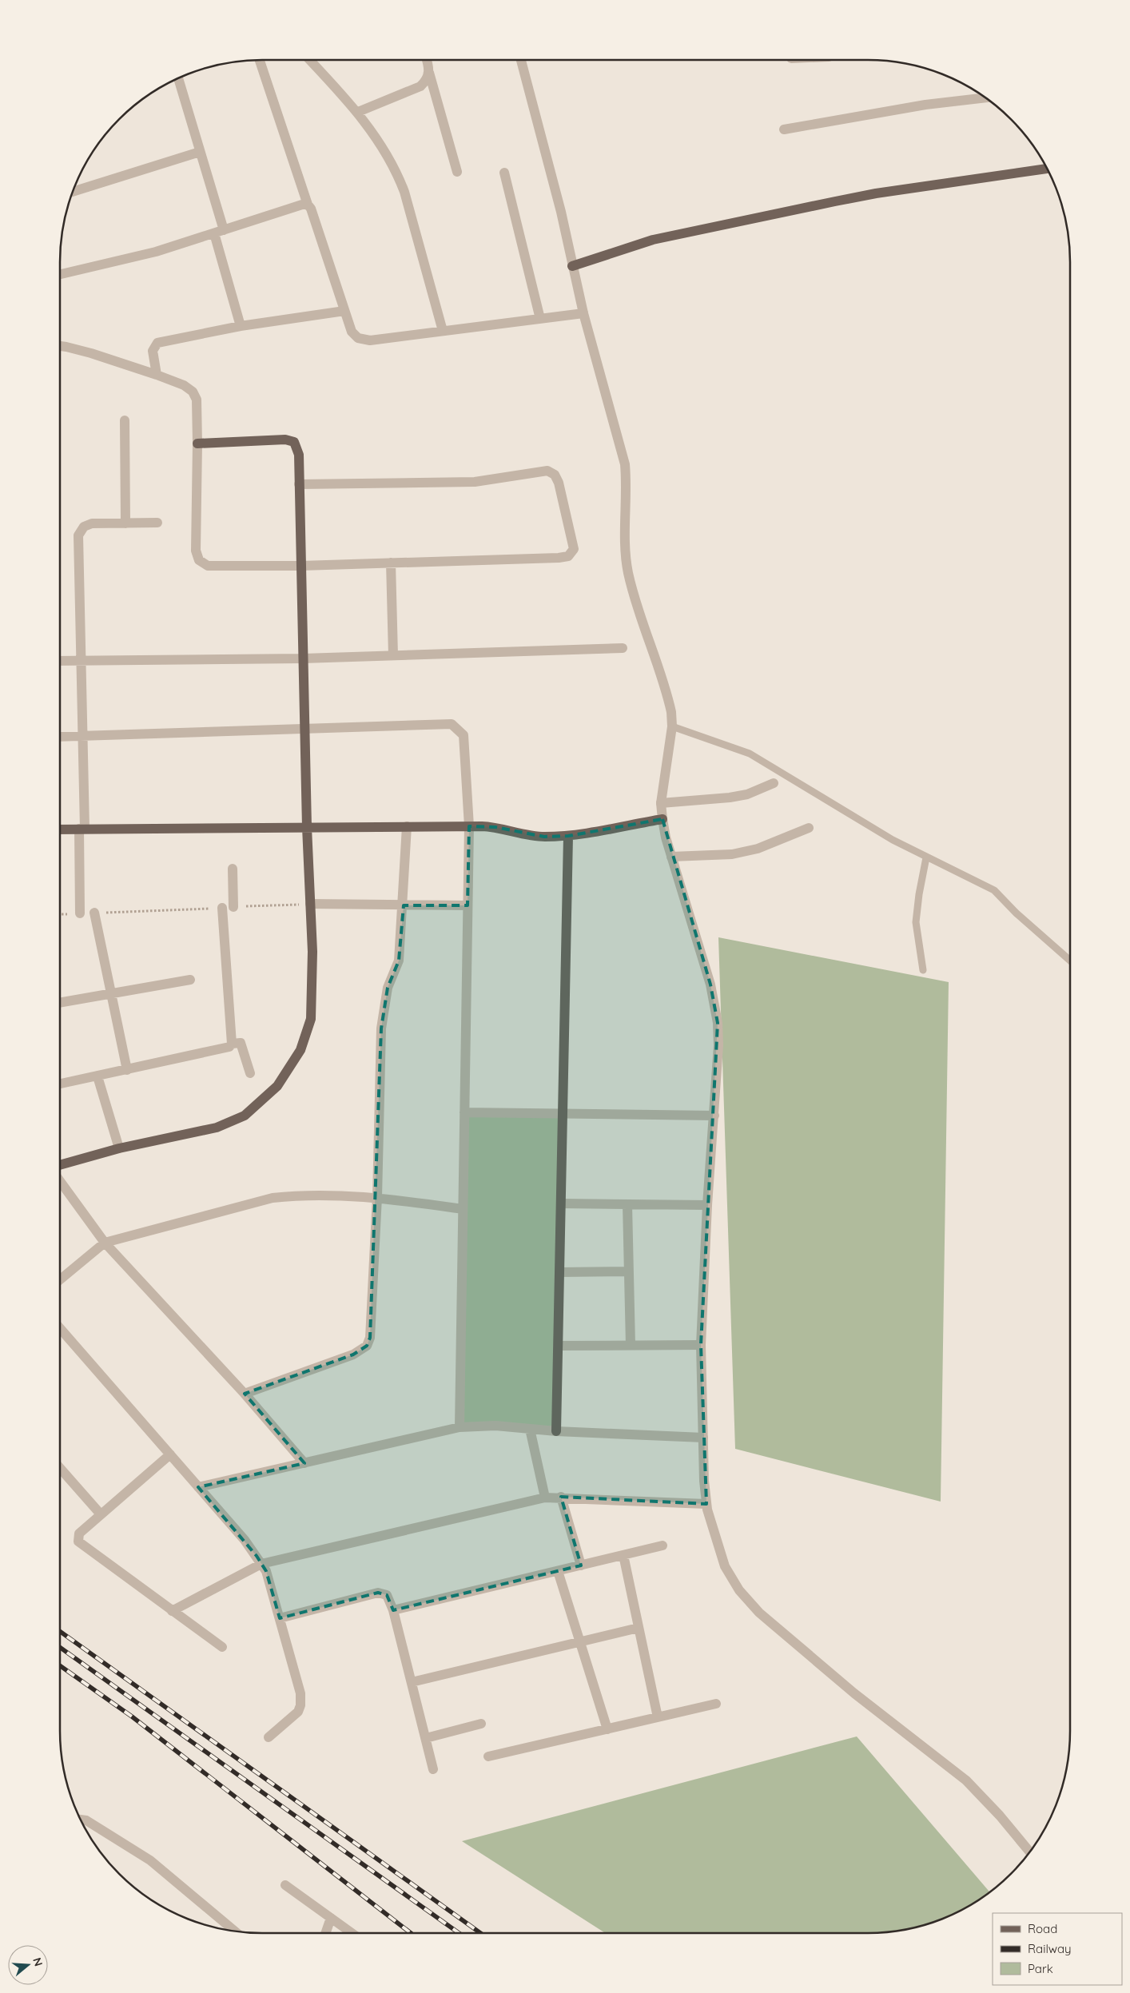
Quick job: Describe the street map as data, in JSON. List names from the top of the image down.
{
  "legend": ["Road", "Railway", "Park"],
  "north": "right"
}
